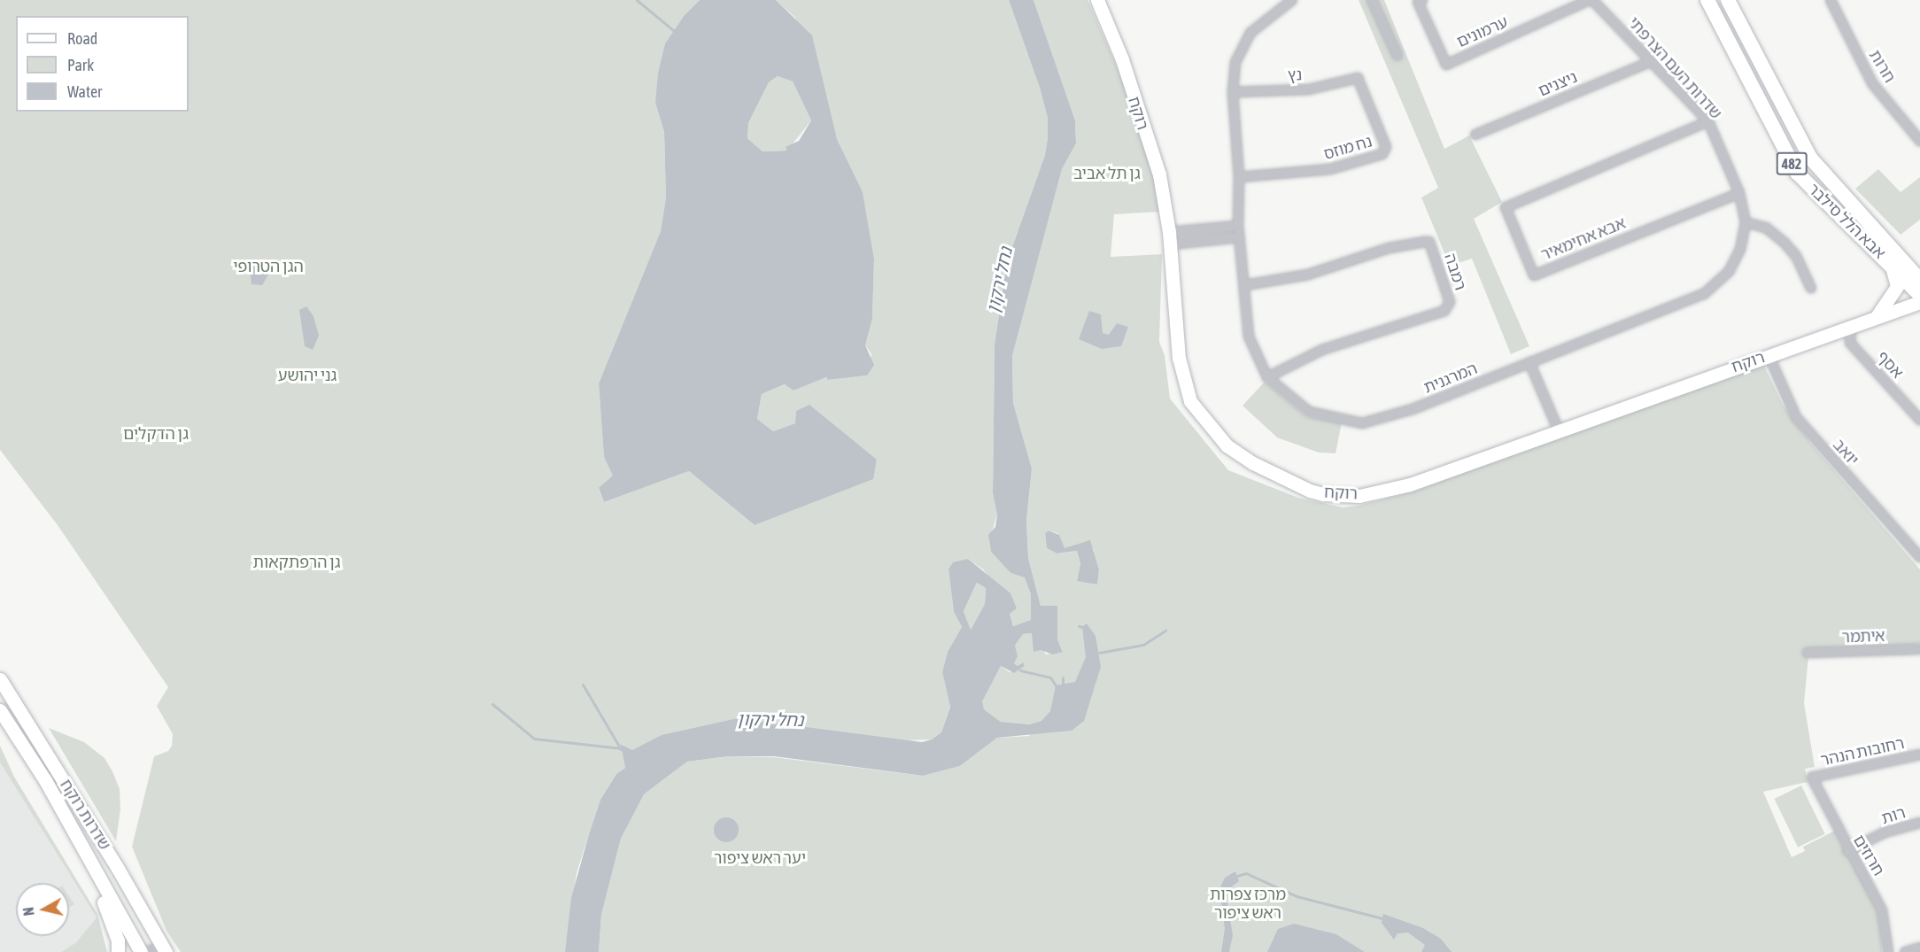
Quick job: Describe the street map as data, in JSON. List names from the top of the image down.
{
  "streets": {
    "main road": ["482", "אבא הלל סילבר"],
    "street": [
      "ערמונים",
      "חרות",
      "שדרות העם הצרפתי",
      "נץ",
      "ניצנים",
      "רוקח",
      "נח מוזס",
      "אבא אחימאיר",
      "רמבה",
      "אסף",
      "המרגנית",
      "יואב",
      "איתמר",
      "רחובות הנהר",
      "שדרות רוקח",
      "רות",
      "חרוזים"
    ]
  },
  "crossings": [
    ["ערמונים", "שדרות העם הצרפתי"],
    ["שדרות העם הצרפתי", "ניצנים"],
    ["שדרות העם הצרפתי", "אבא אחימאיר"],
    ["שדרות העם הצרפתי", "המרגנית"],
    ["נץ", "נח מוזס"],
    ["נץ", "המרגנית"],
    ["רוקח", "אסף"],
    ["רוקח", "יואב"],
    ["נח מוזס", "המרגנית"],
    ["רמבה", "המרגנית"],
    ["רחובות הנהר", "חרוזים"],
    ["רות", "חרוזים"]
  ],
  "water": ["נחל ירקון"],
  "parks": [
    "גן תל אביב",
    "הגן הטרופי",
    "גני יהושע",
    "גן הדקלים",
    "גן הרפתקאות",
    "יער ראש ציפור",
    "מרכז צפרות ראש ציפור"
  ],
  "legend": ["Road", "Park", "Water"],
  "north": "left"
}
